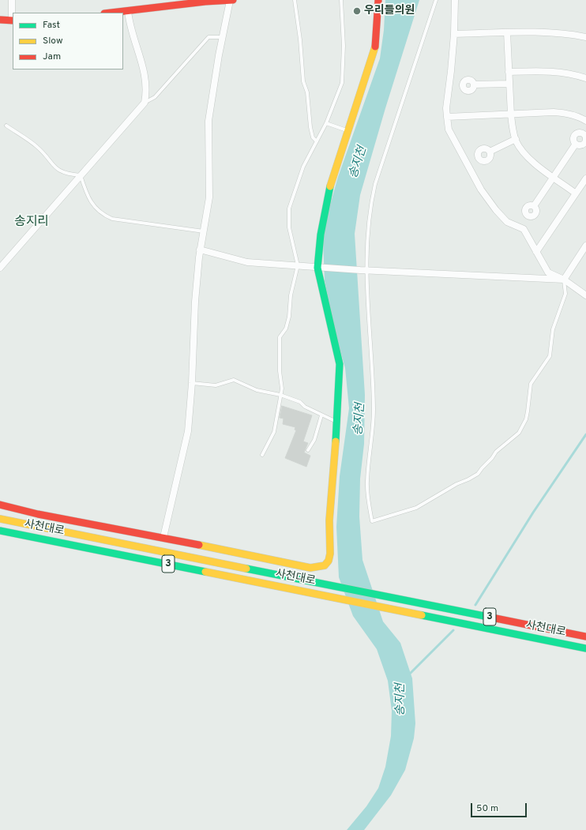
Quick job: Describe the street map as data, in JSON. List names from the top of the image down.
{
  "streets": {
    "main road": ["사천대로", "3"]
  },
  "districts": ["송지리"],
  "water": ["송지천"],
  "places": ["우리들의원"],
  "legend": ["Fast", "Slow", "Jam"],
  "scale_bar": "50 m"
}
